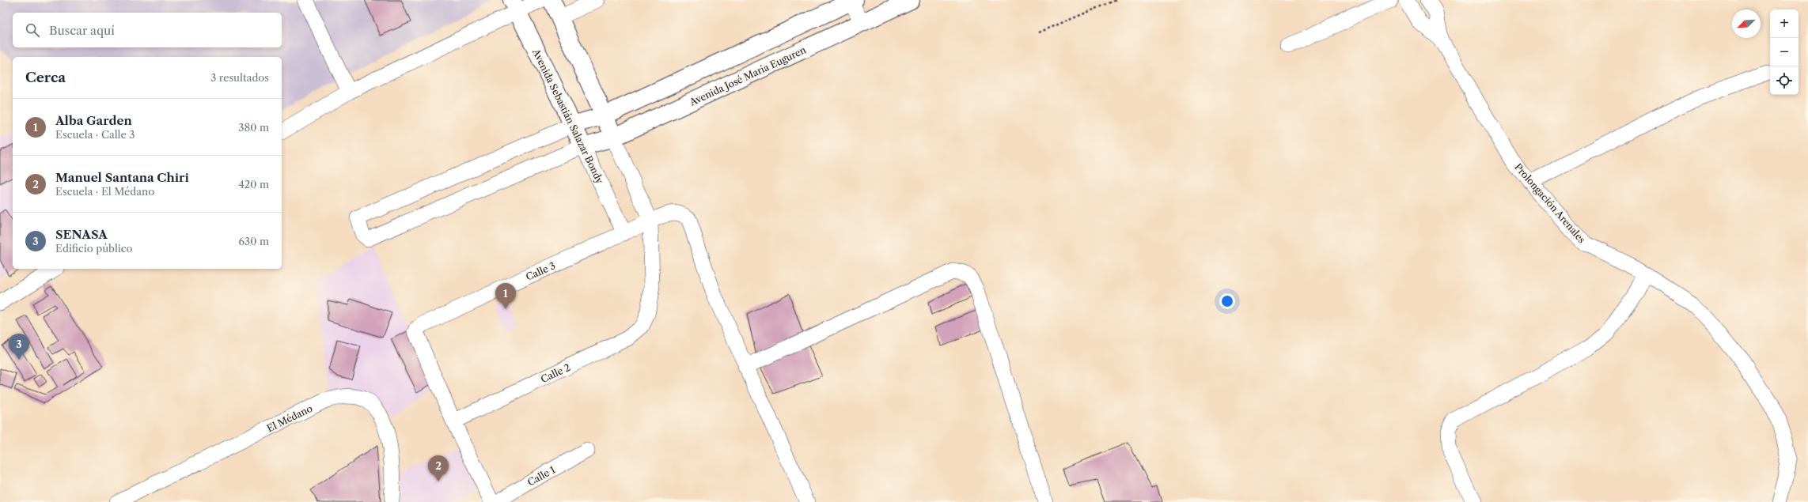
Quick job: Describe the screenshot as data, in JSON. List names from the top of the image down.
{
  "streets": {
    "street": [
      "Avenida José María Euguren",
      "Avenida Sebastián Salazar Bondy",
      "Prolongación Arenales",
      "Calle 3",
      "Calle 2",
      "El Médano",
      "Calle 1"
    ]
  },
  "crossings": [
    ["Avenida José María Euguren", "Avenida Sebastián Salazar Bondy"],
    ["Avenida Sebastián Salazar Bondy", "Calle 3"],
    ["Calle 3", "Calle 2"]
  ],
  "north": "bottom left",
  "page": {
    "map_buttons": ["+", "−"],
    "search": "Buscar aquí",
    "heading": ["Cerca", "3 resultados"],
    "list": [
      {
        "mark": "1",
        "name": "Alba Garden",
        "note": "Escuela · Calle 3",
        "value": "380 m"
      },
      {
        "mark": "2",
        "name": "Manuel Santana Chiri",
        "note": "Escuela · El Médano",
        "value": "420 m"
      },
      {
        "mark": "3",
        "name": "SENASA",
        "note": "Edificio público",
        "value": "630 m"
      }
    ],
    "pins": ["1", "3", "2"]
  }
}
